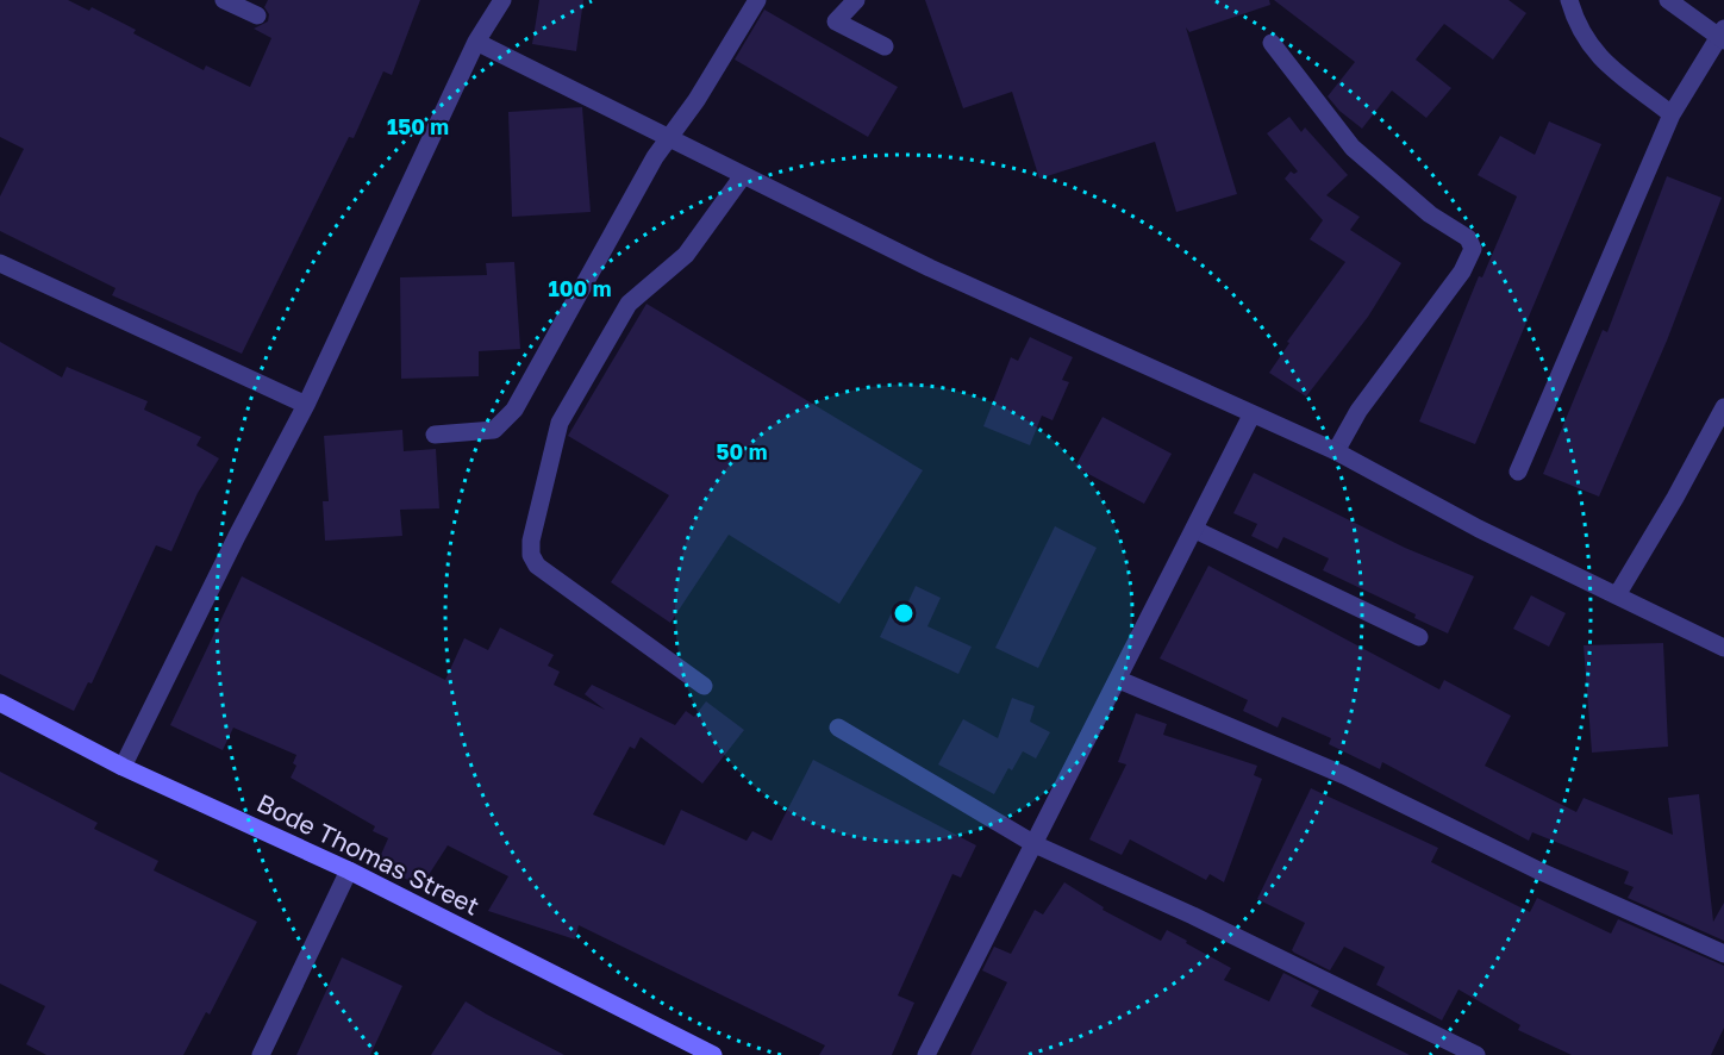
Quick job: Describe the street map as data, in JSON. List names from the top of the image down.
{
  "streets": {
    "main road": ["Bode Thomas Street"]
  },
  "rings": ["150 m", "100 m", "50 m"]
}
